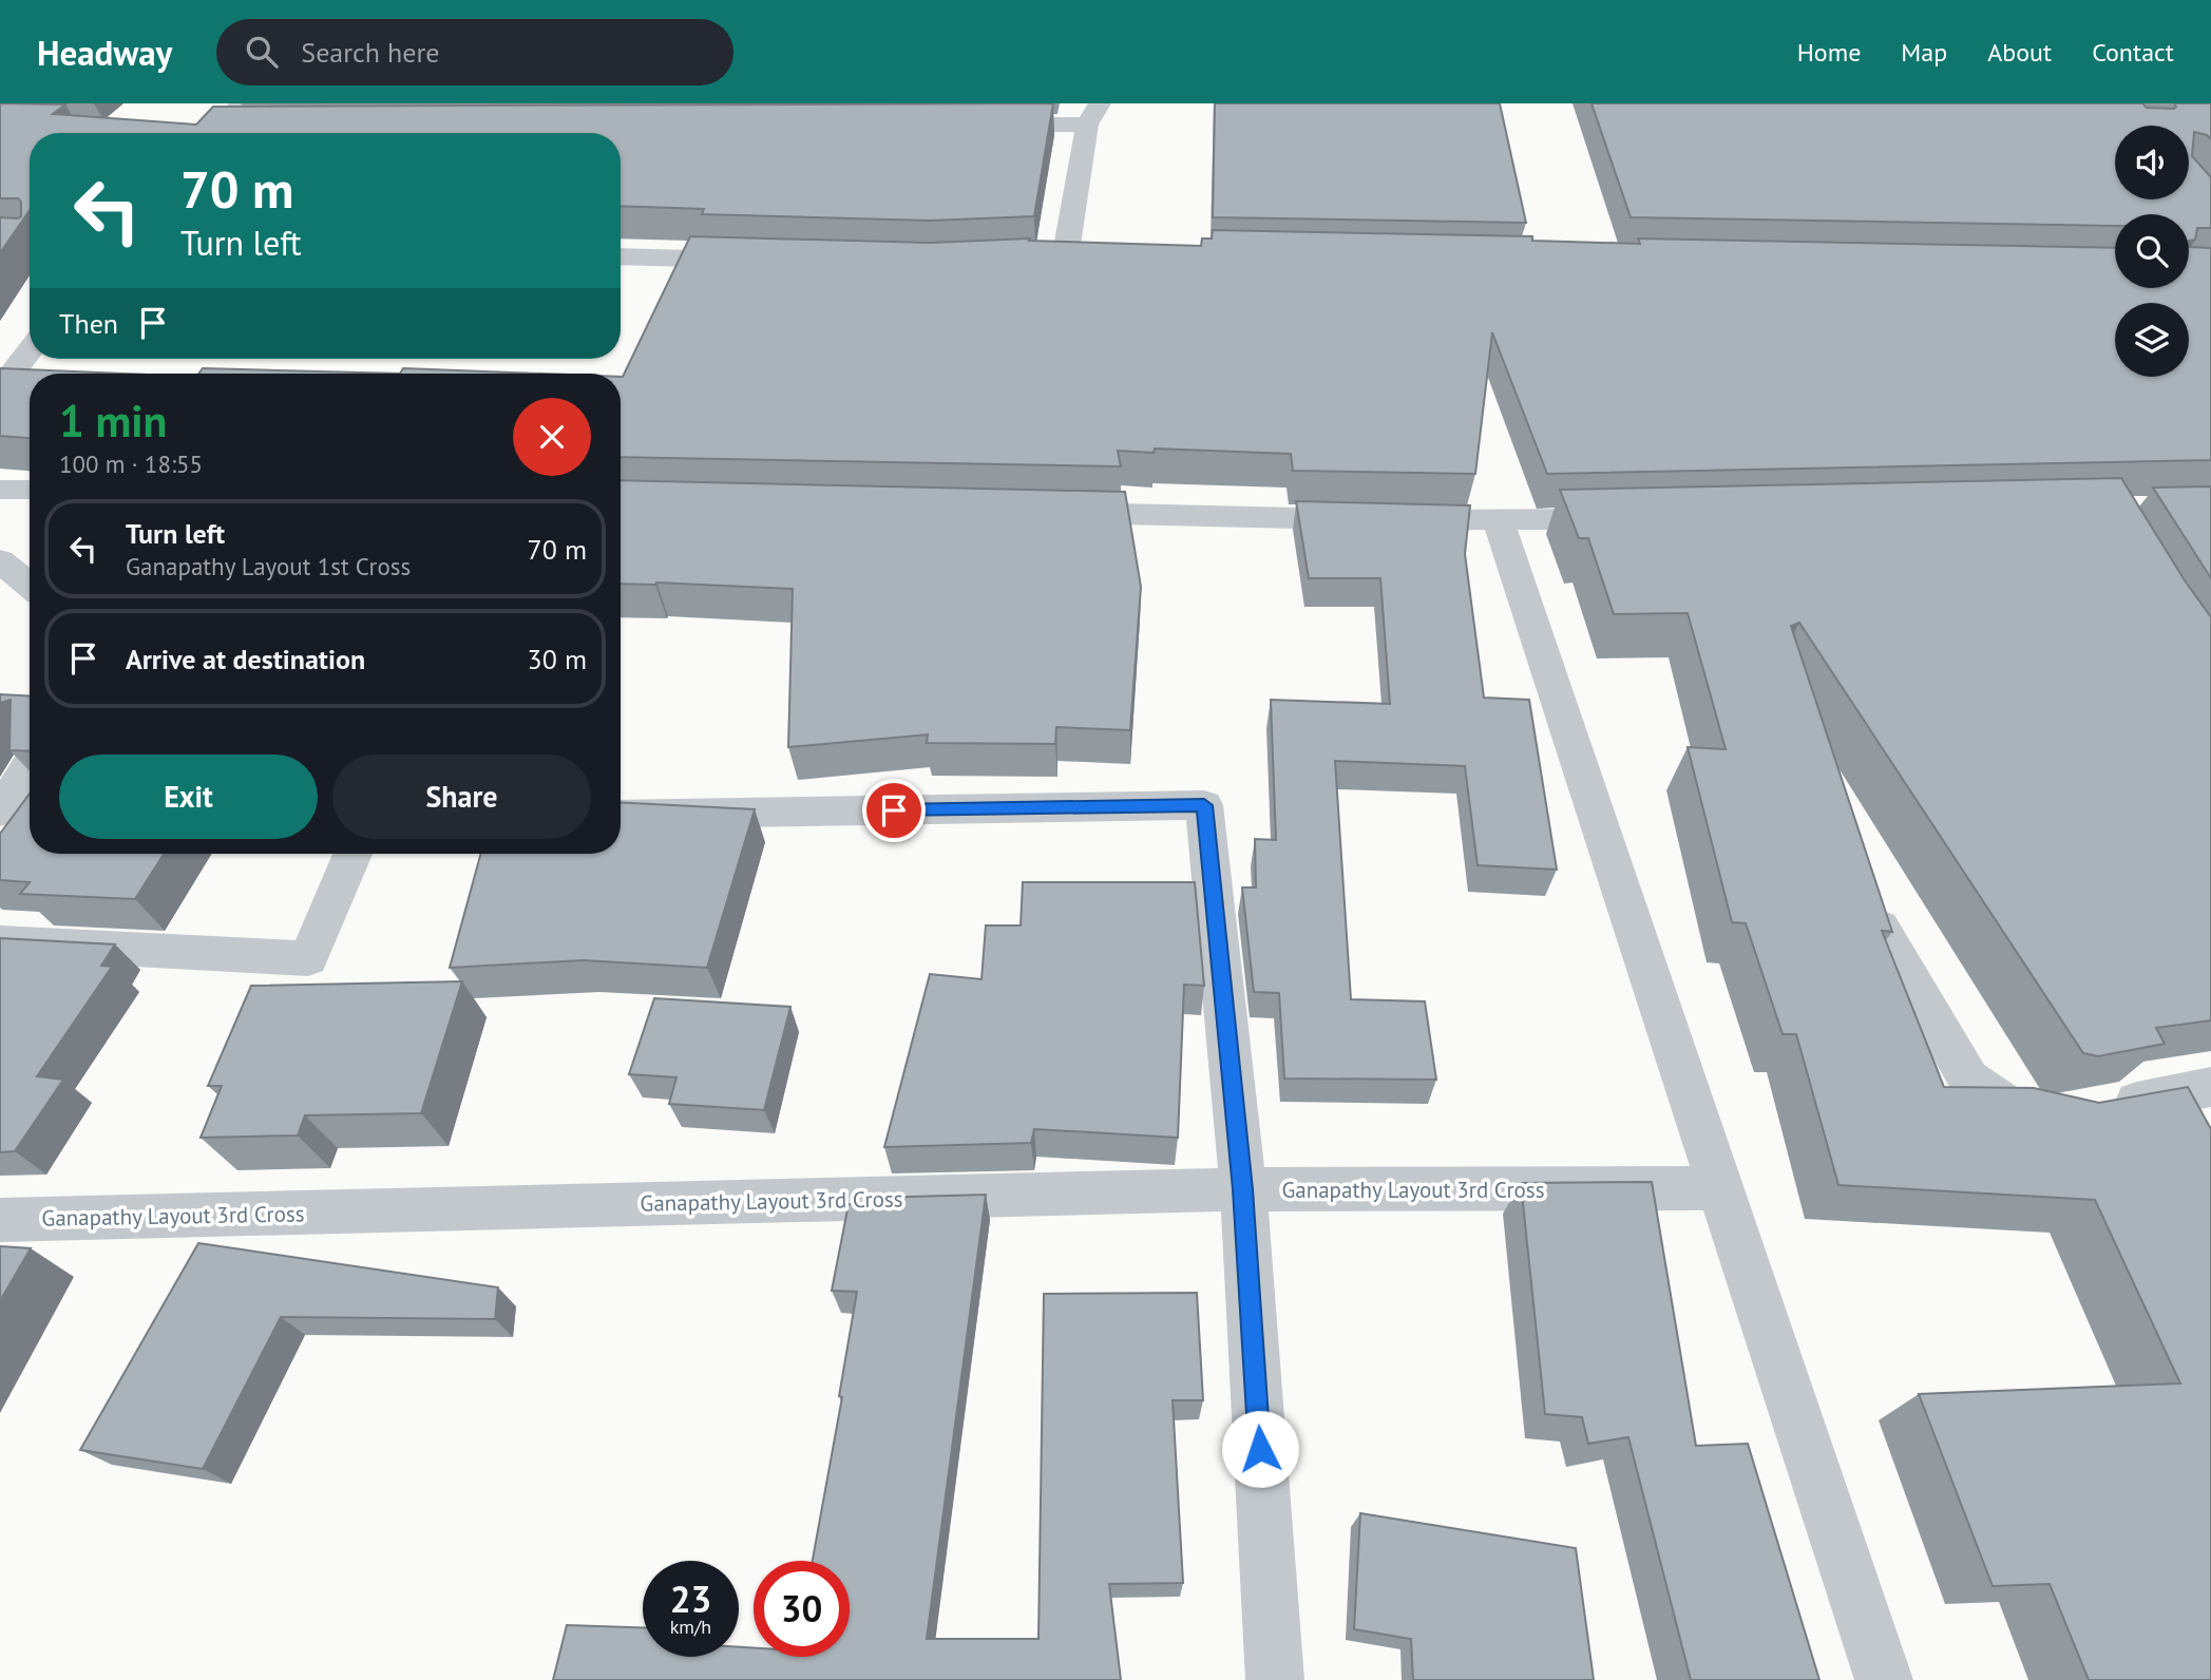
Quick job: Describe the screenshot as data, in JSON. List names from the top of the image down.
{
  "streets": {
    "street": ["Ganapathy Layout 3rd Cross"]
  },
  "page": {
    "header": "Headway",
    "search": "Search here",
    "nav": [
      "Home",
      "Map",
      "About",
      "Contact"
    ],
    "turn": ["70 m", "Turn left"],
    "then": "Then",
    "heading": ["1 min", "100 m · 18:55"],
    "list": [
      {
        "name": "Turn left",
        "note": "Ganapathy Layout 1st Cross",
        "value": "70 m"
      },
      {
        "name": "Arrive at destination",
        "value": "30 m"
      }
    ],
    "buttons": ["Exit", "Share"],
    "speed": "23 km/h",
    "limit": "30"
  }
}
